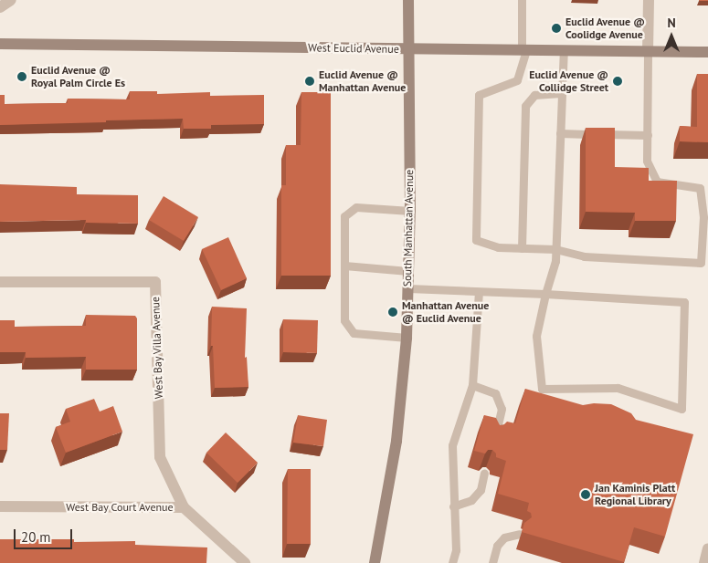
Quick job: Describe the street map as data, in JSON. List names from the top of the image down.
{
  "streets": {
    "street": [
      "West Euclid Avenue",
      "South Manhattan Avenue",
      "West Bay Villa Avenue",
      "West Bay Court Avenue"
    ]
  },
  "crossings": [
    ["West Euclid Avenue", "South Manhattan Avenue"],
    ["West Bay Villa Avenue", "West Bay Court Avenue"]
  ],
  "places": [
    "Euclid Avenue @ Coolidge Avenue",
    "Euclid Avenue @ Royal Palm Circle Es",
    "Euclid Avenue @ Manhattan Avenue",
    "Euclid Avenue @ Collidge Street",
    "Manhattan Avenue @ Euclid Avenue",
    "Jan Kaminis Platt Regional Library"
  ],
  "scale_bar": "20 m",
  "north": "top"
}
